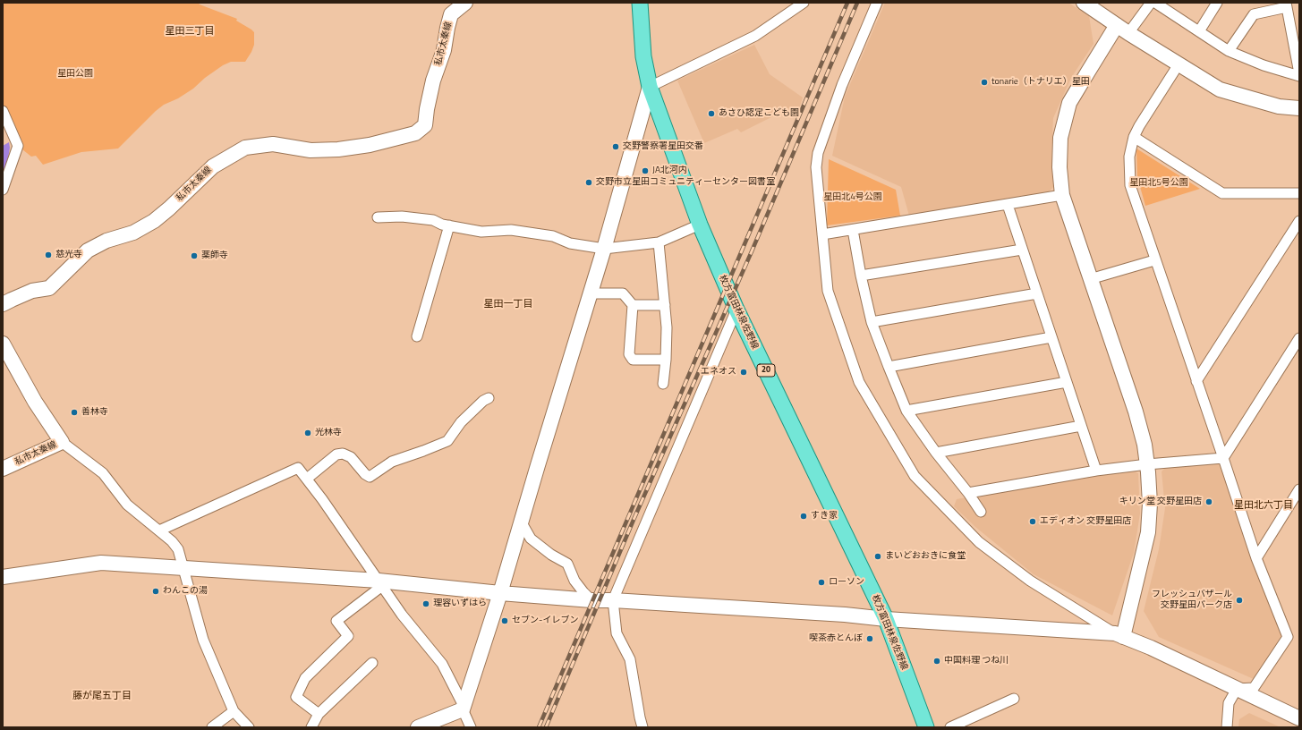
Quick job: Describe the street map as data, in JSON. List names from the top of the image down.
{
  "streets": {
    "main road": ["枚方富田林泉佐野線", "20"],
    "street": ["私市太秦線"]
  },
  "districts": [
    "星田三丁目",
    "星田一丁目",
    "星田北六丁目",
    "藤が尾五丁目"
  ],
  "parks": ["星田公園", "星田北5号公園", "星田北4号公園"],
  "places": [
    "tonarie（トナリエ）星田",
    "あさひ認定こども園",
    "交野警察署星田交番",
    "JA北河内",
    "交野市立星田コミュニティーセンター図書室",
    "慈光寺",
    "薬師寺",
    "エネオス",
    "善林寺",
    "光林寺",
    "キリン堂 交野星田店",
    "すき家",
    "エディオン 交野星田店",
    "まいどおおきに食堂",
    "ローソン",
    "わんこの湯",
    "フレッシュバザール 交野星田パーク店",
    "理容いずはら",
    "セブン-イレブン",
    "喫茶赤とんぼ",
    "中国料理 つね川"
  ]
}
